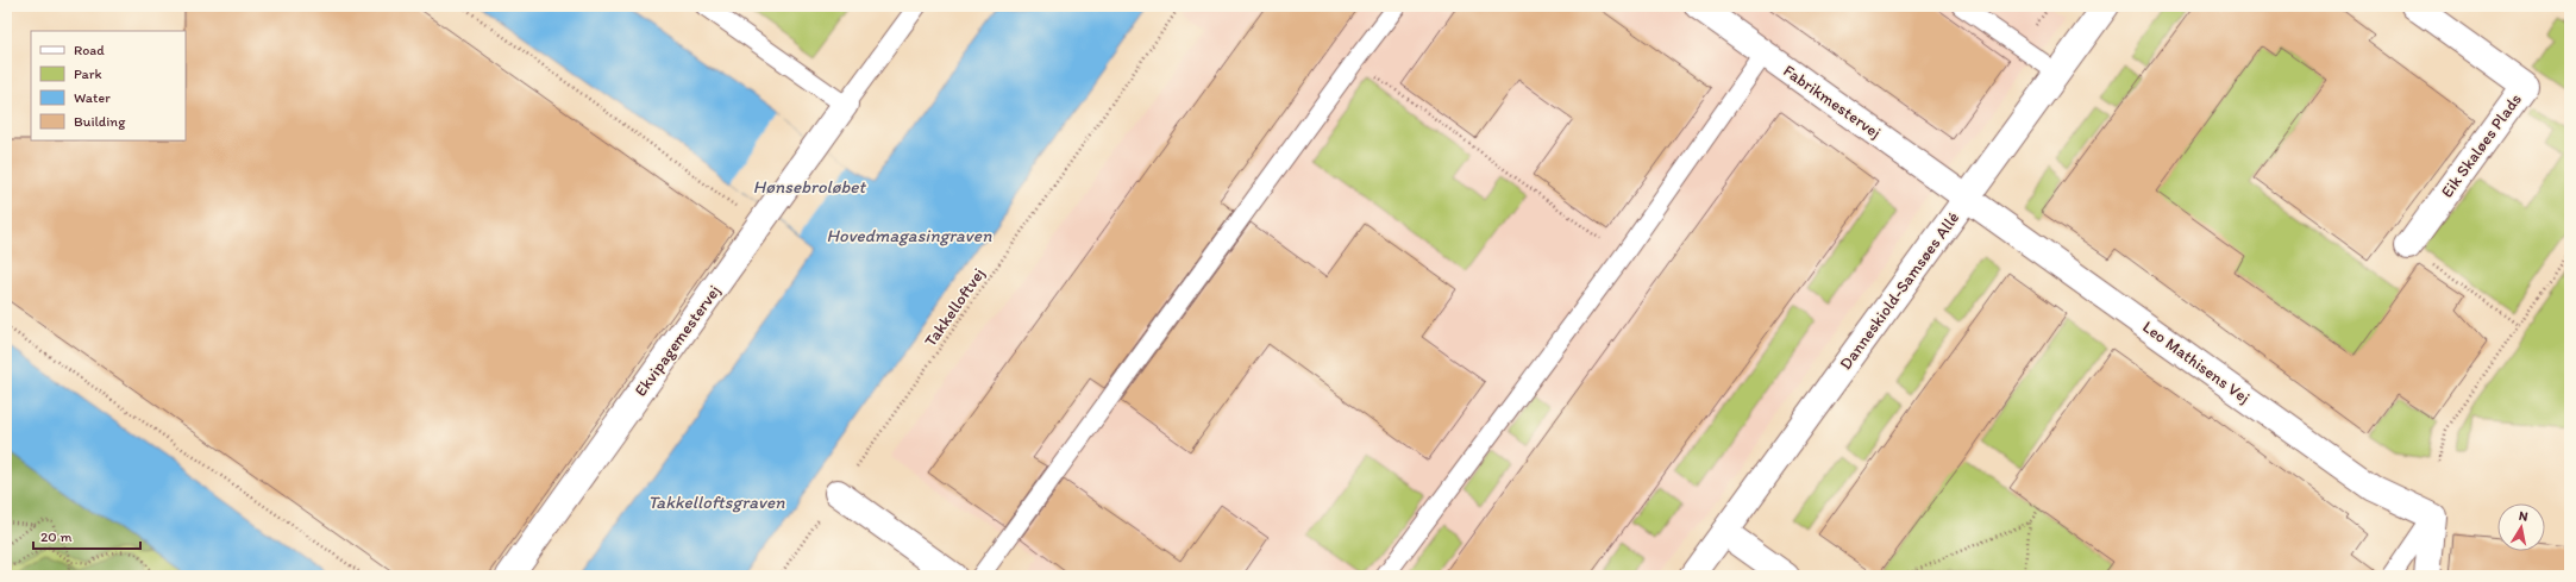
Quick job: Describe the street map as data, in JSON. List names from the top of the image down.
{
  "streets": {
    "street": [
      "Fabrikmestervej",
      "Eik Skaløes Plads",
      "Danneskiold-Samsøes Allé",
      "Ekvipagemestervej",
      "Leo Mathisens Vej"
    ],
    "path": ["Takkelloftvej"]
  },
  "crossings": [
    ["Fabrikmestervej", "Danneskiold-Samsøes Allé"],
    ["Fabrikmestervej", "Leo Mathisens Vej"],
    ["Danneskiold-Samsøes Allé", "Leo Mathisens Vej"]
  ],
  "water": ["Hønsebroløbet", "Hovedmagasingraven", "Takkelloftsgraven"],
  "legend": [
    "Road",
    "Park",
    "Water",
    "Building"
  ],
  "scale_bar": "20 m",
  "north": "top"
}
